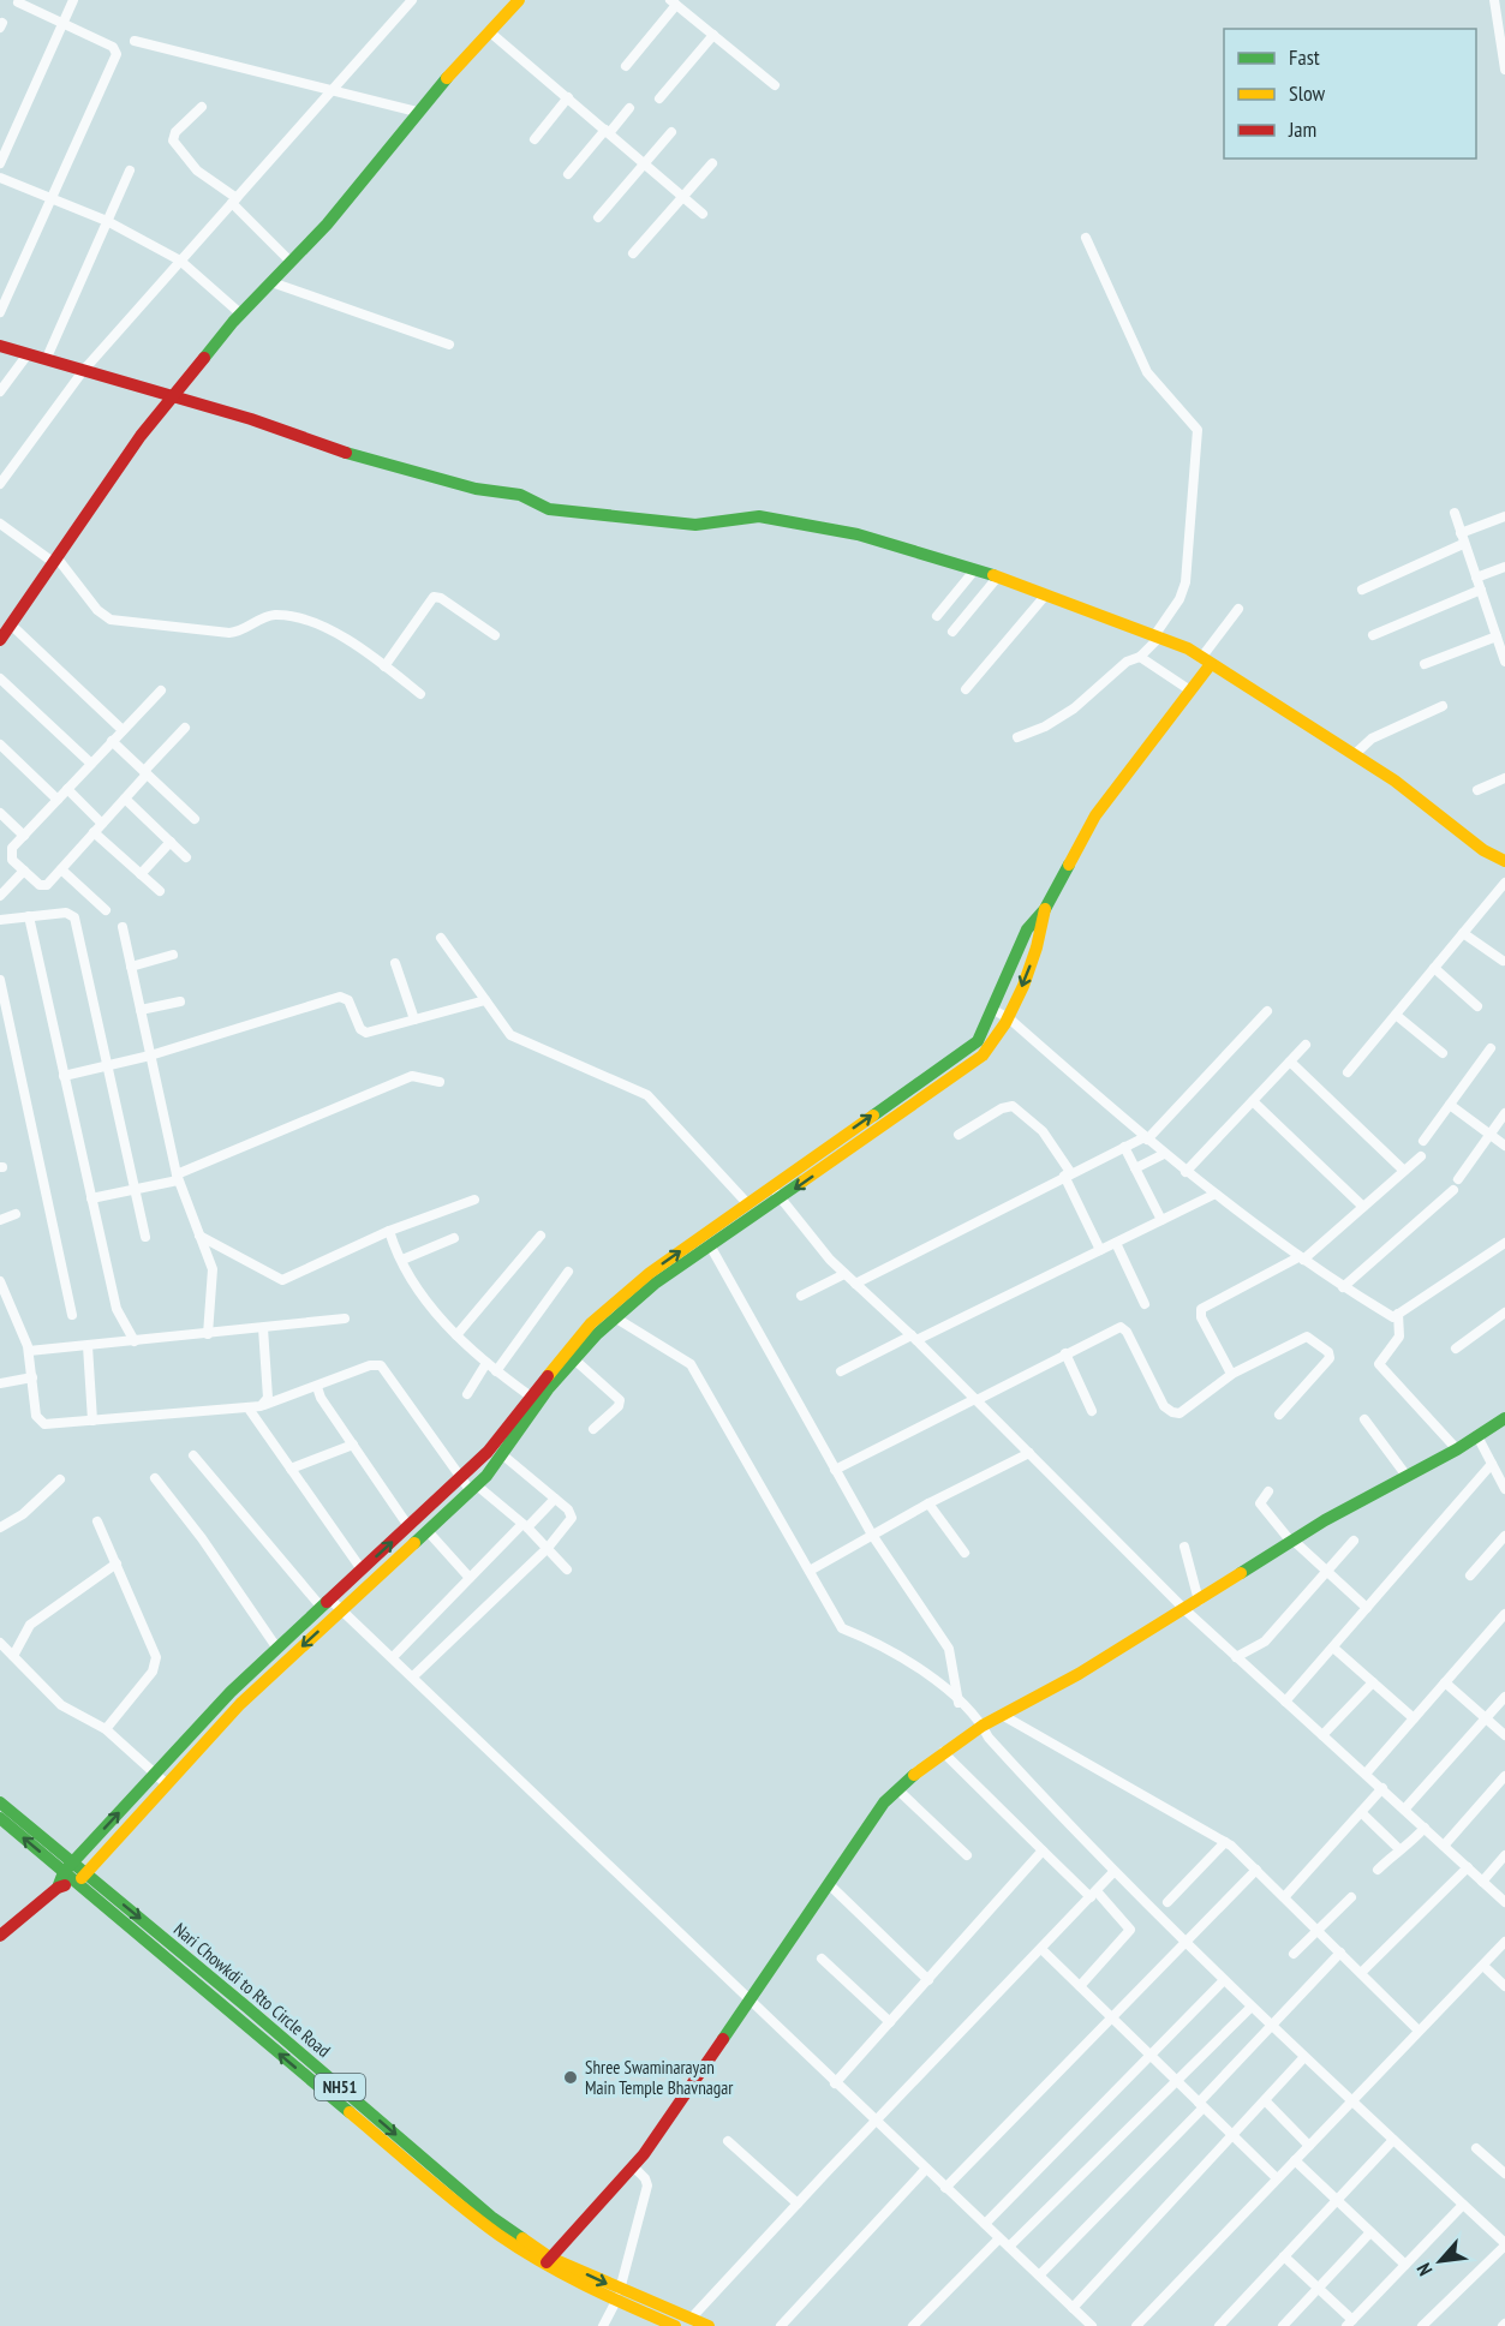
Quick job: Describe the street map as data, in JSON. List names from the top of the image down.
{
  "streets": {
    "main road": ["Nari Chowkdi to Rto Circle Road", "NH51"]
  },
  "crossings": [
    ["Nari Chowkdi to Rto Circle Road", "NH51"]
  ],
  "places": ["Shree Swaminarayan Main Temple Bhavnagar"],
  "legend": ["Fast", "Slow", "Jam"],
  "north": "bottom left"
}
